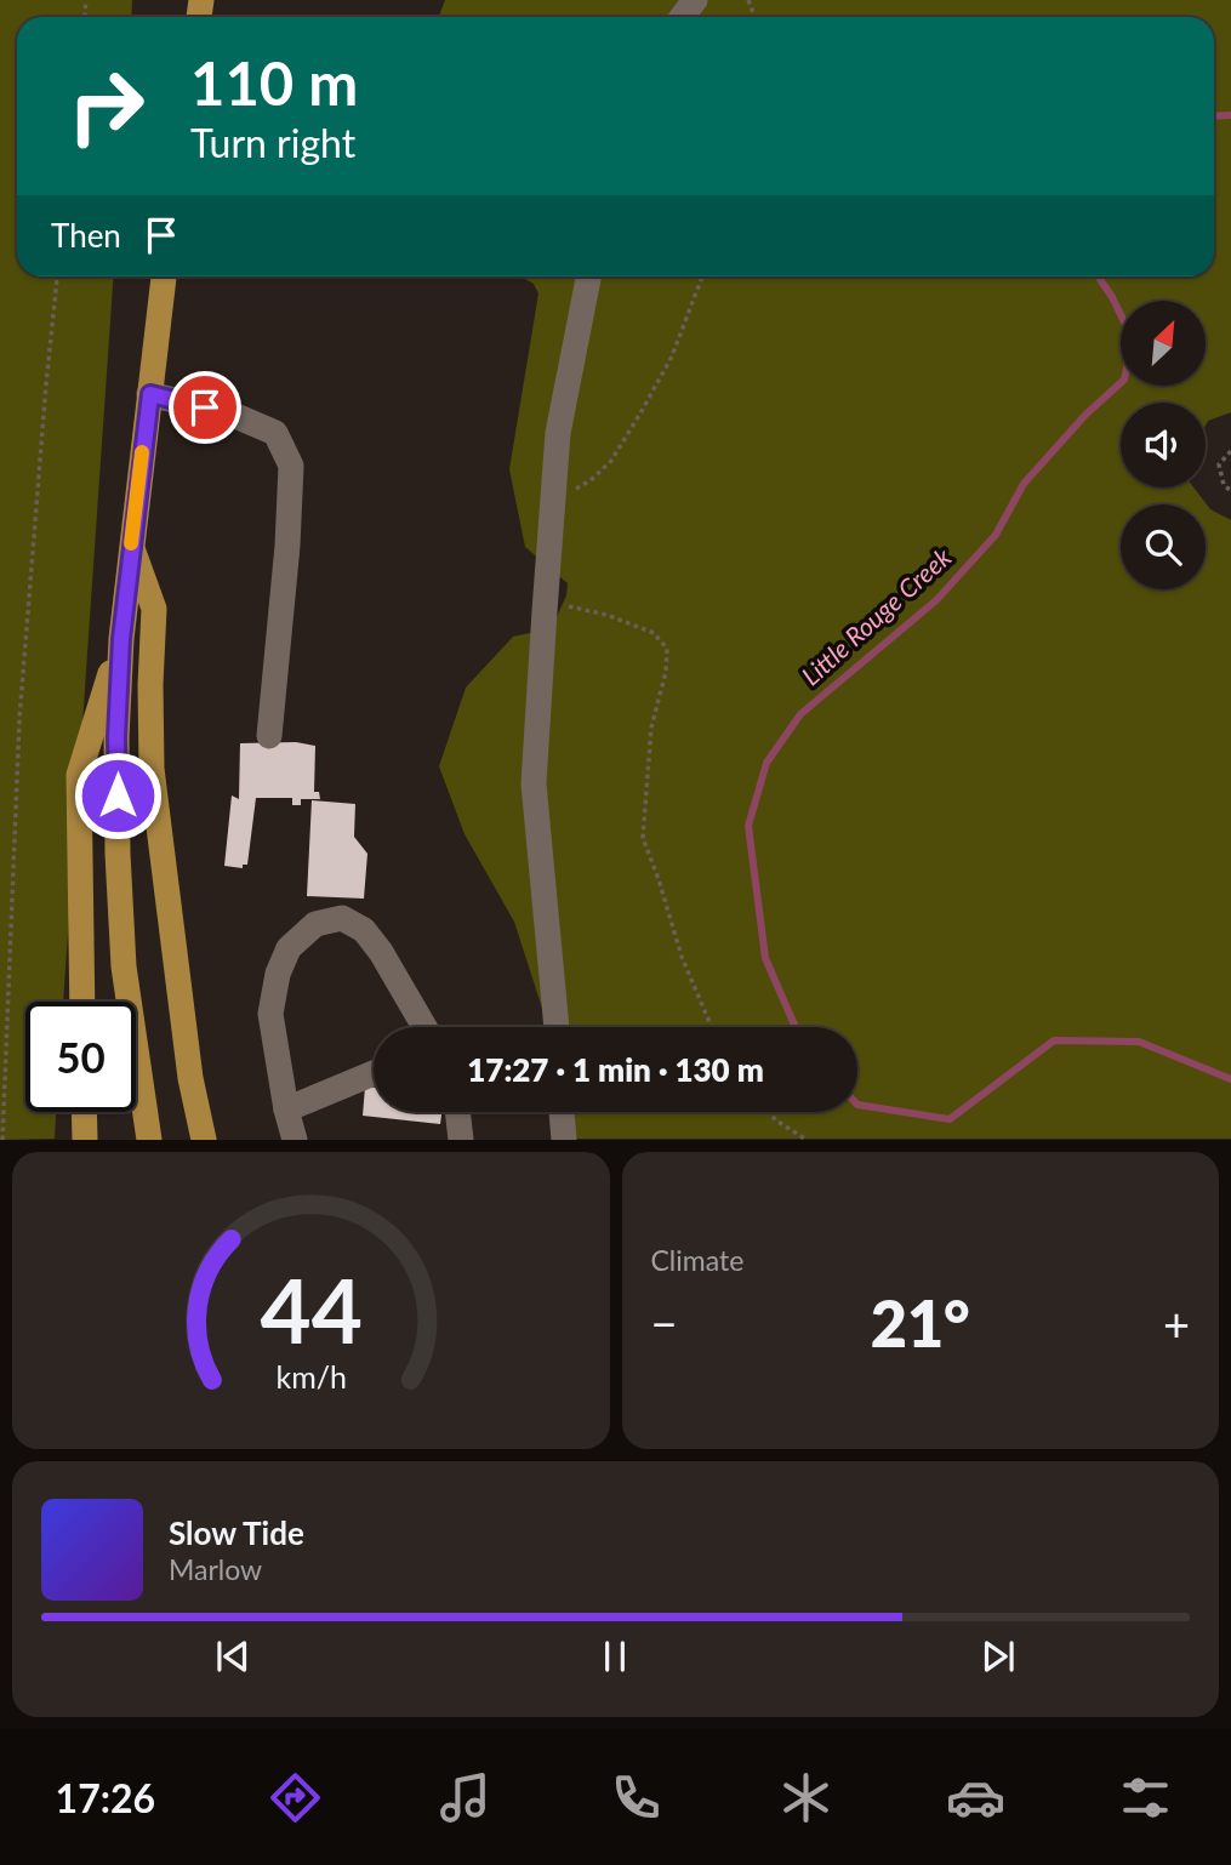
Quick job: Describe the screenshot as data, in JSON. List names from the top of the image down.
{
  "water": ["Little Rouge Creek"],
  "north": "top right",
  "page": {
    "turn": ["110 m", "Turn right"],
    "then": "Then",
    "limit": "50",
    "trip": "17:27 · 1 min · 130 m",
    "tile": "Climate",
    "heat": ["−", "21°", "+"],
    "song": ["Slow Tide", "Marlow"],
    "tabs": "17:26",
    "gauge": ["44", "km/h"]
  }
}
